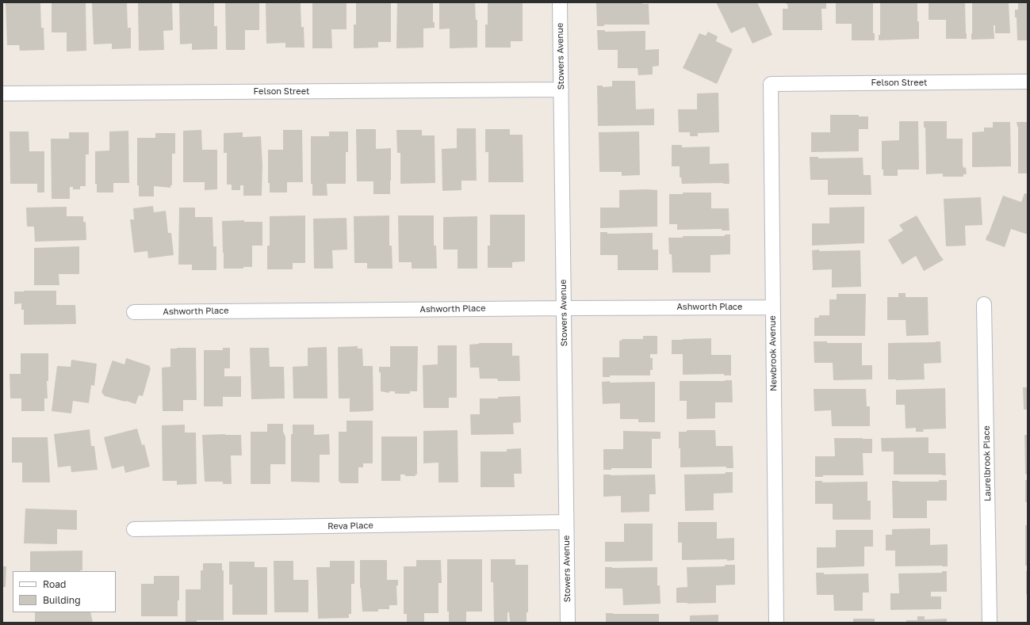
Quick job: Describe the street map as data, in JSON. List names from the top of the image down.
{
  "streets": {
    "street": [
      "Stowers Avenue",
      "Felson Street",
      "Ashworth Place",
      "Newbrook Avenue",
      "Laurelbrook Place",
      "Reva Place"
    ]
  },
  "crossings": [
    ["Stowers Avenue", "Felson Street"],
    ["Stowers Avenue", "Ashworth Place"],
    ["Stowers Avenue", "Reva Place"],
    ["Felson Street", "Newbrook Avenue"],
    ["Ashworth Place", "Newbrook Avenue"]
  ],
  "legend": ["Road", "Building"]
}
